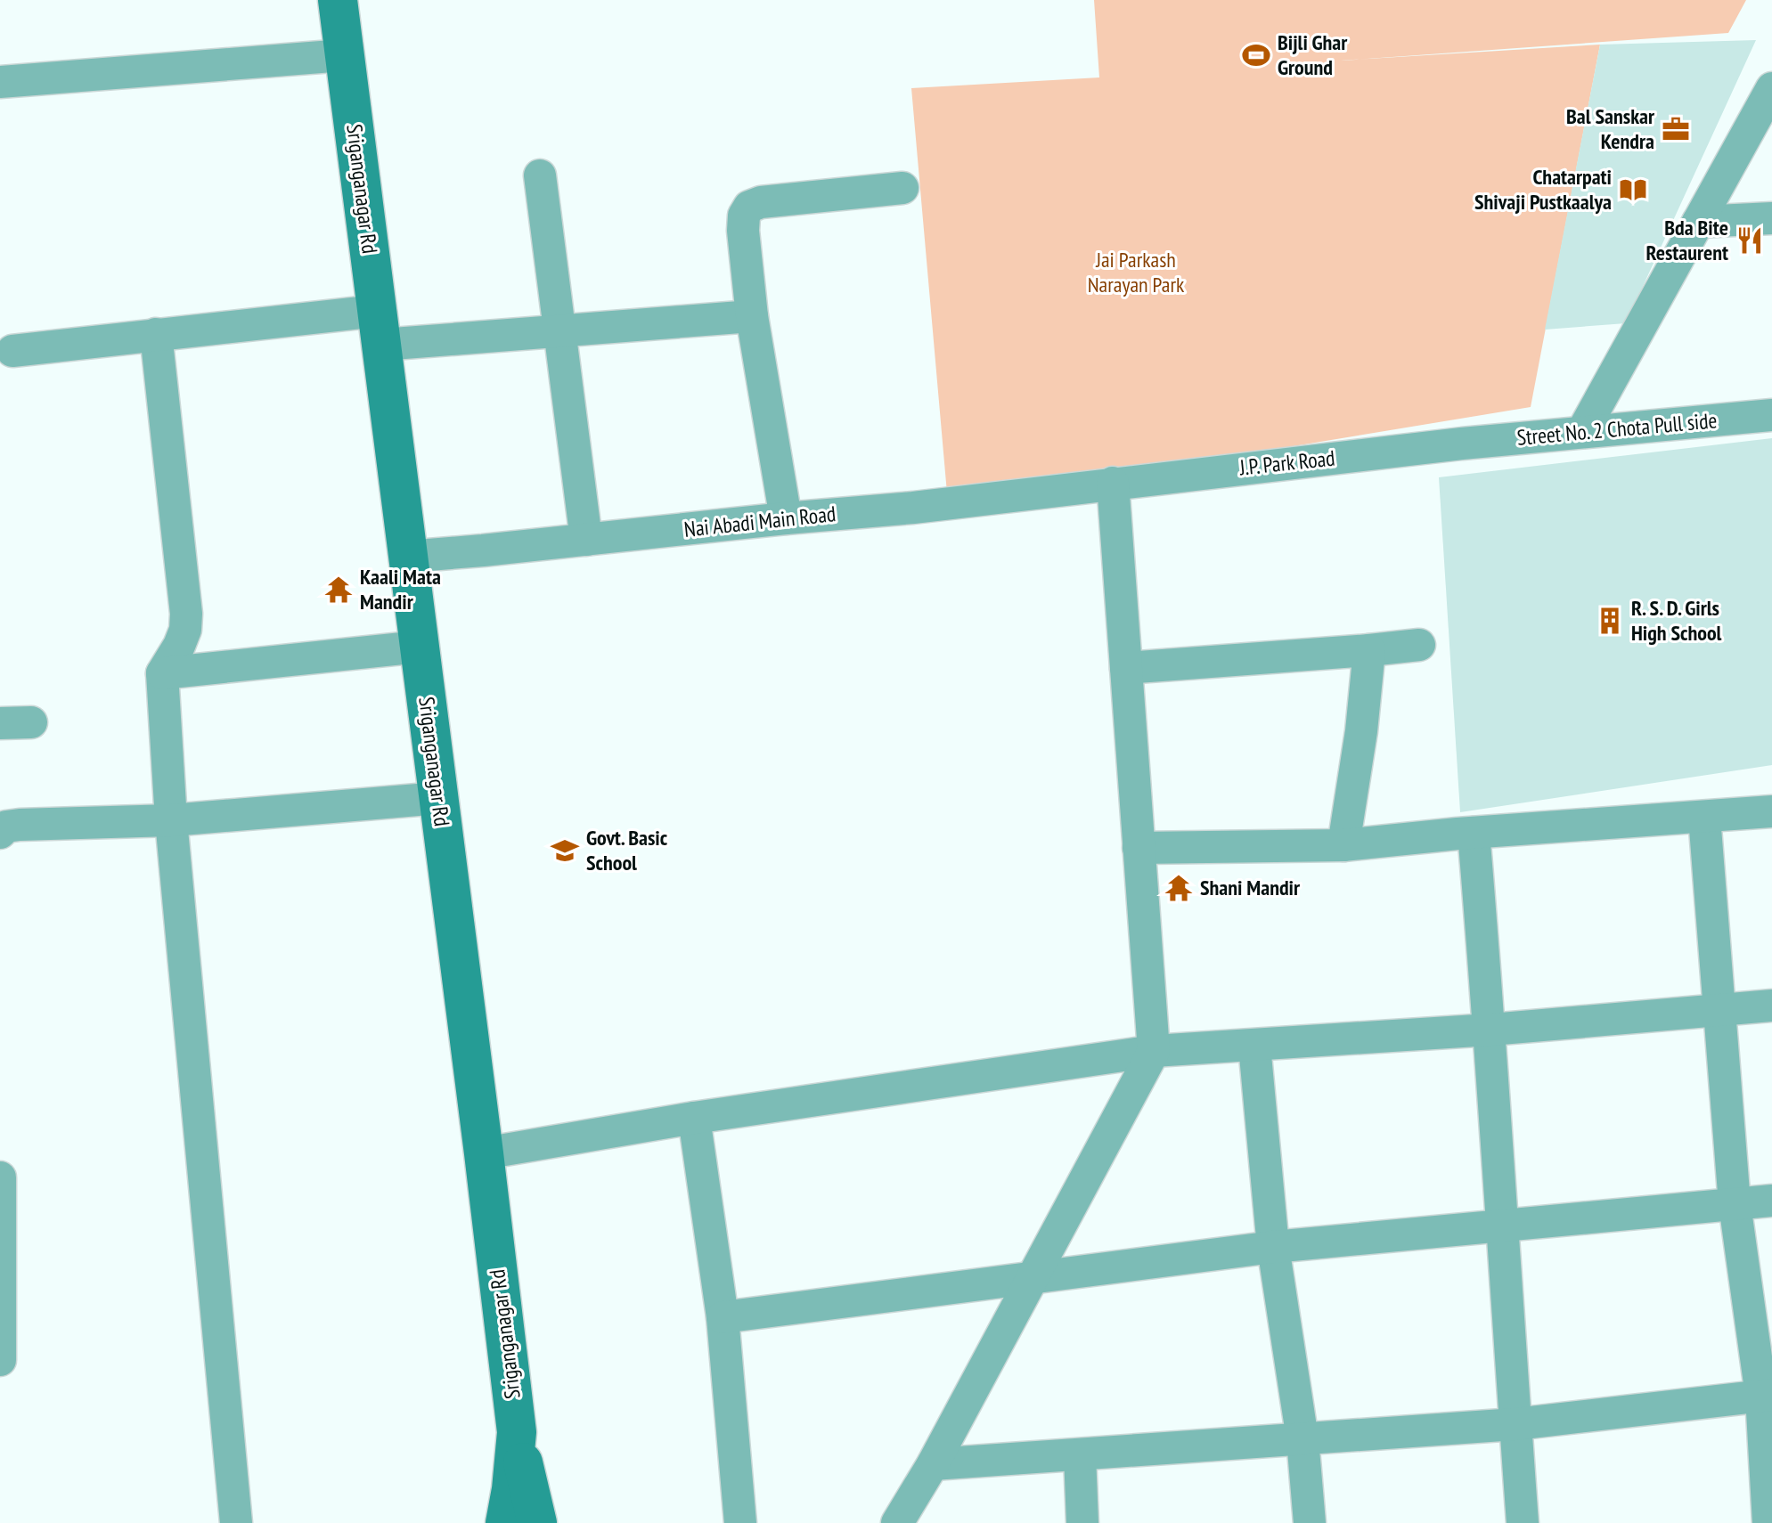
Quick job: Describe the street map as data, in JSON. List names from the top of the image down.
{
  "streets": {
    "main road": ["Sriganganagar Rd"],
    "street": ["Street No. 2 Chota Pull side", "J.P. Park Road", "Nai Abadi Main Road"]
  },
  "crossings": [
    ["Sriganganagar Rd", "Nai Abadi Main Road"],
    ["Street No. 2 Chota Pull side", "J.P. Park Road"],
    ["J.P. Park Road", "Nai Abadi Main Road"]
  ],
  "parks": ["Jai Parkash Narayan Park"],
  "places": {
    "sports": ["Bijli Ghar Ground"],
    "office": ["Bal Sanskar Kendra"],
    "library": ["Chatarpati Shivaji Pustkaalya"],
    "restaurant": ["Bda Bite Restaurent"],
    "temple": ["Kaali Mata Mandir", "Shani Mandir"],
    "building": ["R. S. D. Girls High School"],
    "school or university": ["Govt. Basic School"]
  }
}
